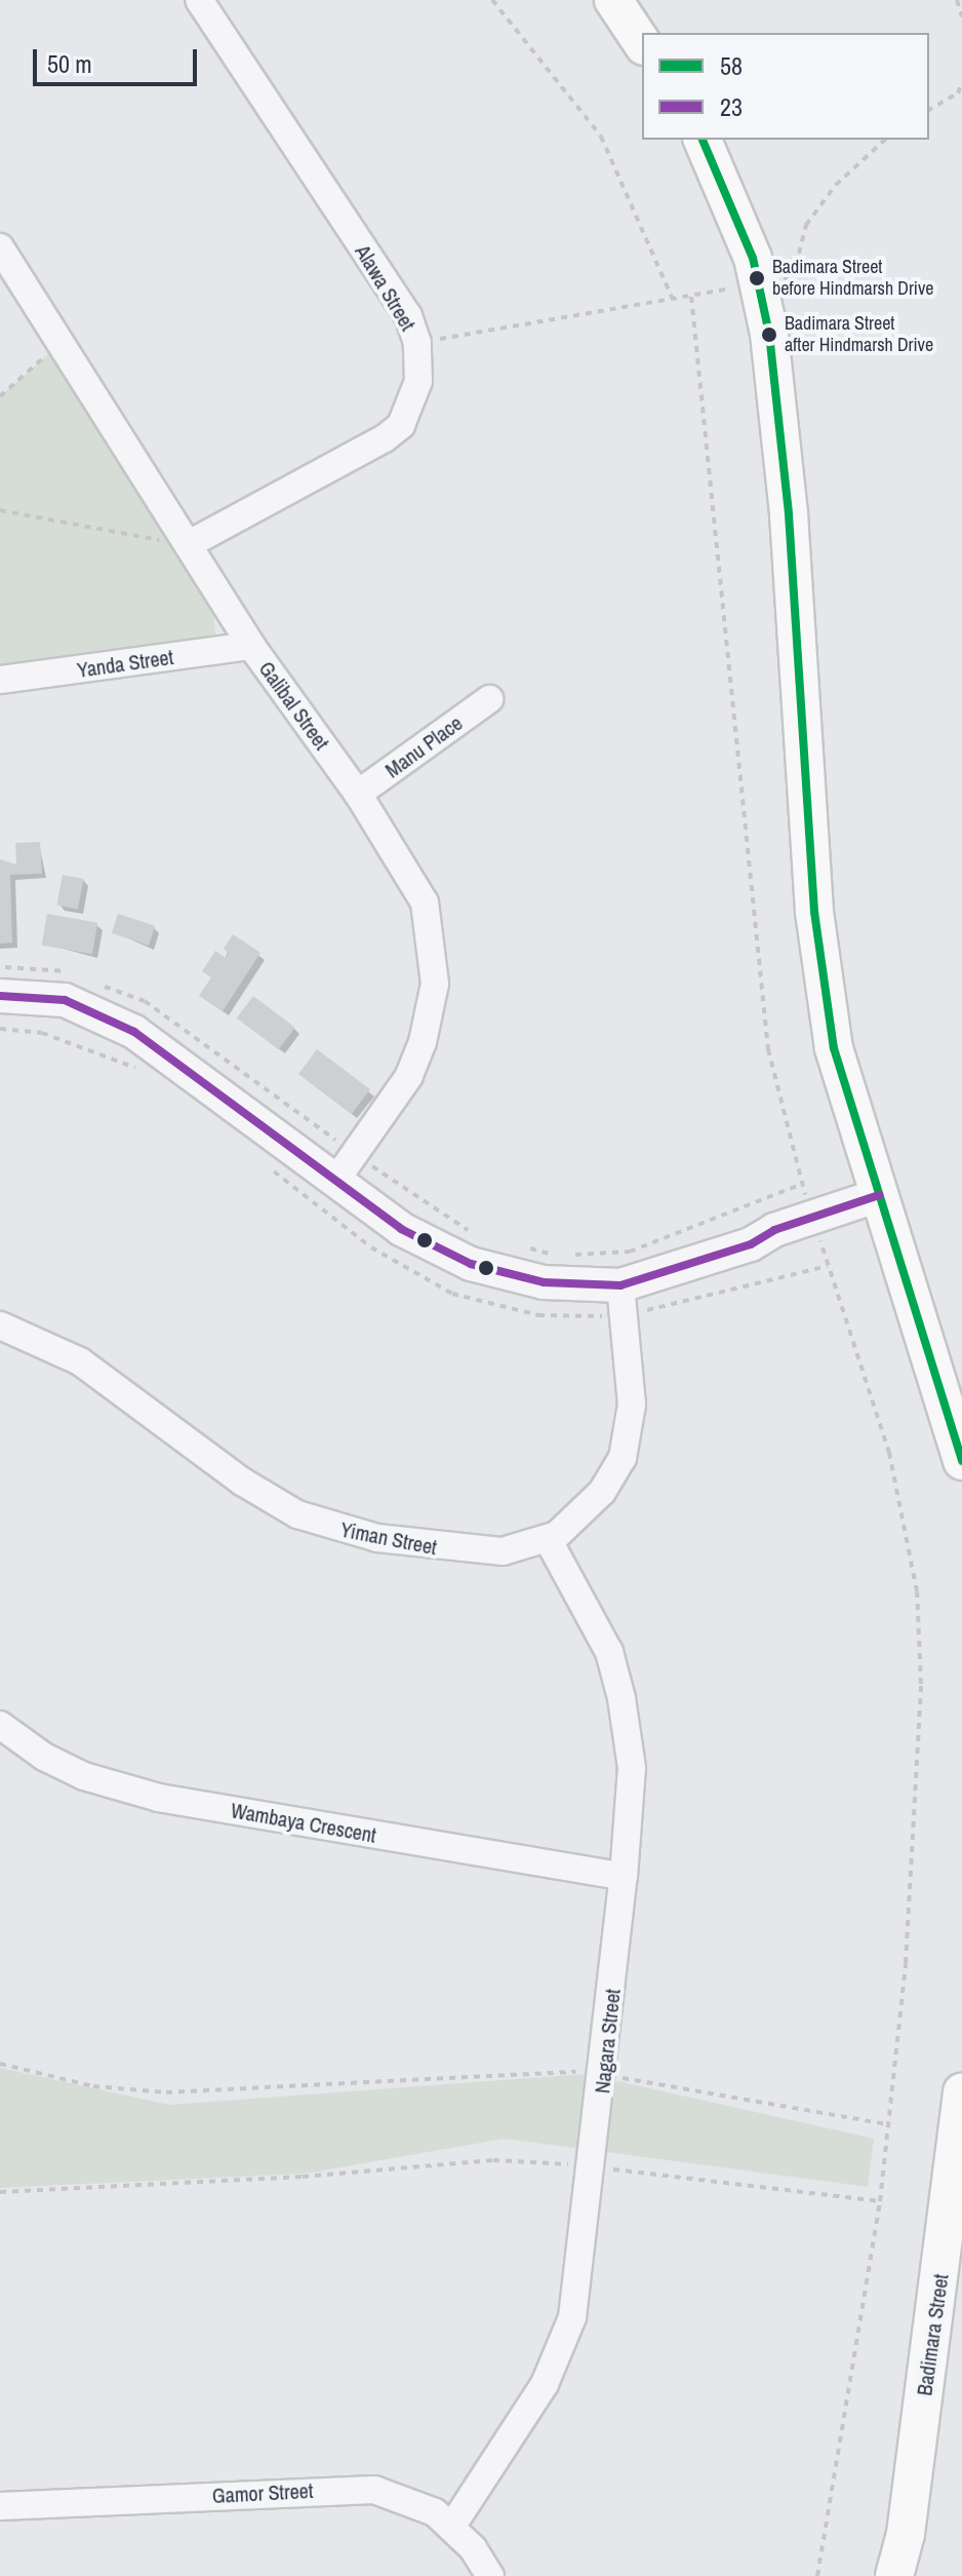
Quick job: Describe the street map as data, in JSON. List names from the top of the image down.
{
  "streets": {
    "main road": ["Badimara Street"],
    "street": [
      "Alawa Street",
      "Yanda Street",
      "Galibal Street",
      "Manu Place",
      "Yiman Street",
      "Wambaya Crescent",
      "Nagara Street",
      "Gamor Street"
    ]
  },
  "crossings": [
    ["Alawa Street", "Galibal Street"],
    ["Yanda Street", "Galibal Street"],
    ["Galibal Street", "Manu Place"],
    ["Yiman Street", "Nagara Street"],
    ["Wambaya Crescent", "Nagara Street"],
    ["Nagara Street", "Gamor Street"]
  ],
  "places": ["Badimara Street before Hindmarsh Drive", "Badimara Street after Hindmarsh Drive"],
  "lines": ["transit line 58", "transit line 23"],
  "legend": ["58", "23"],
  "scale_bar": "50 m"
}
